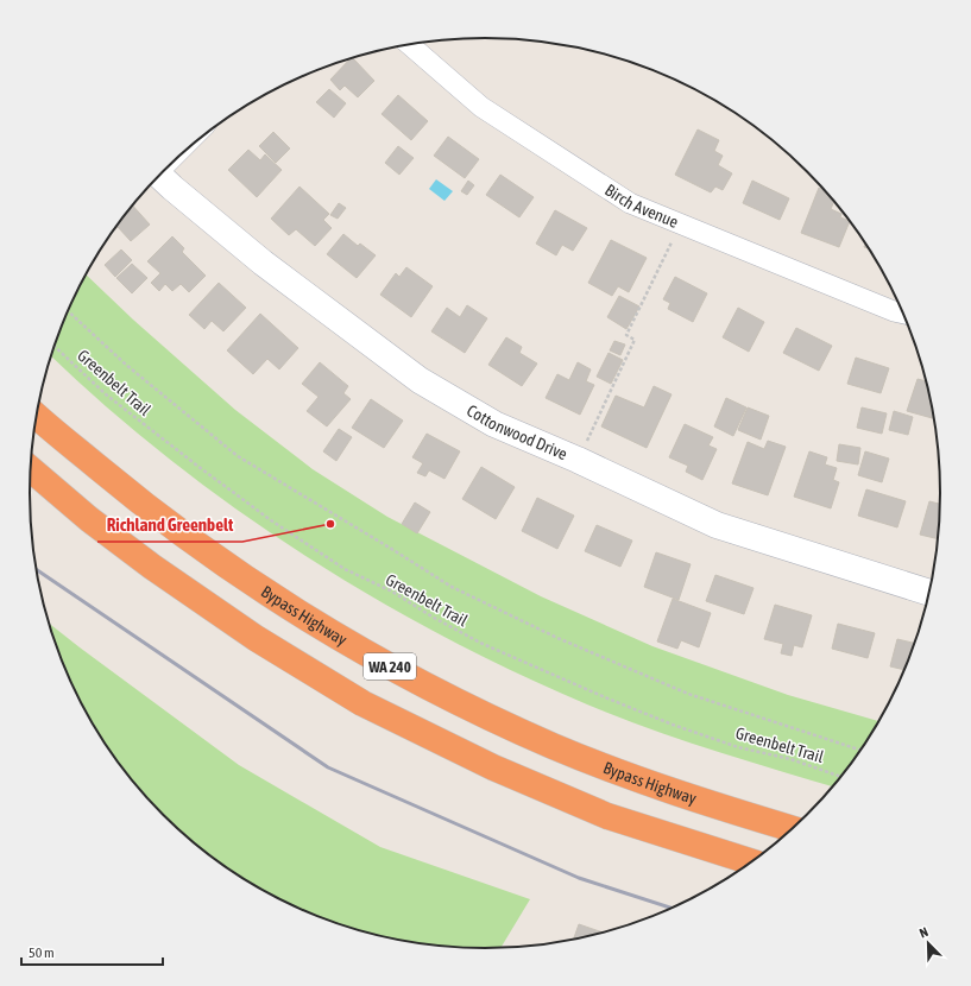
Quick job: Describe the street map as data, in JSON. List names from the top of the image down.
{
  "streets": {
    "highway": ["Bypass Highway", "WA 240"],
    "street": ["Birch Avenue", "Cottonwood Drive"],
    "path": ["Greenbelt Trail"]
  },
  "places": ["Richland Greenbelt"],
  "scale_bar": "50 m",
  "north": "top left"
}
